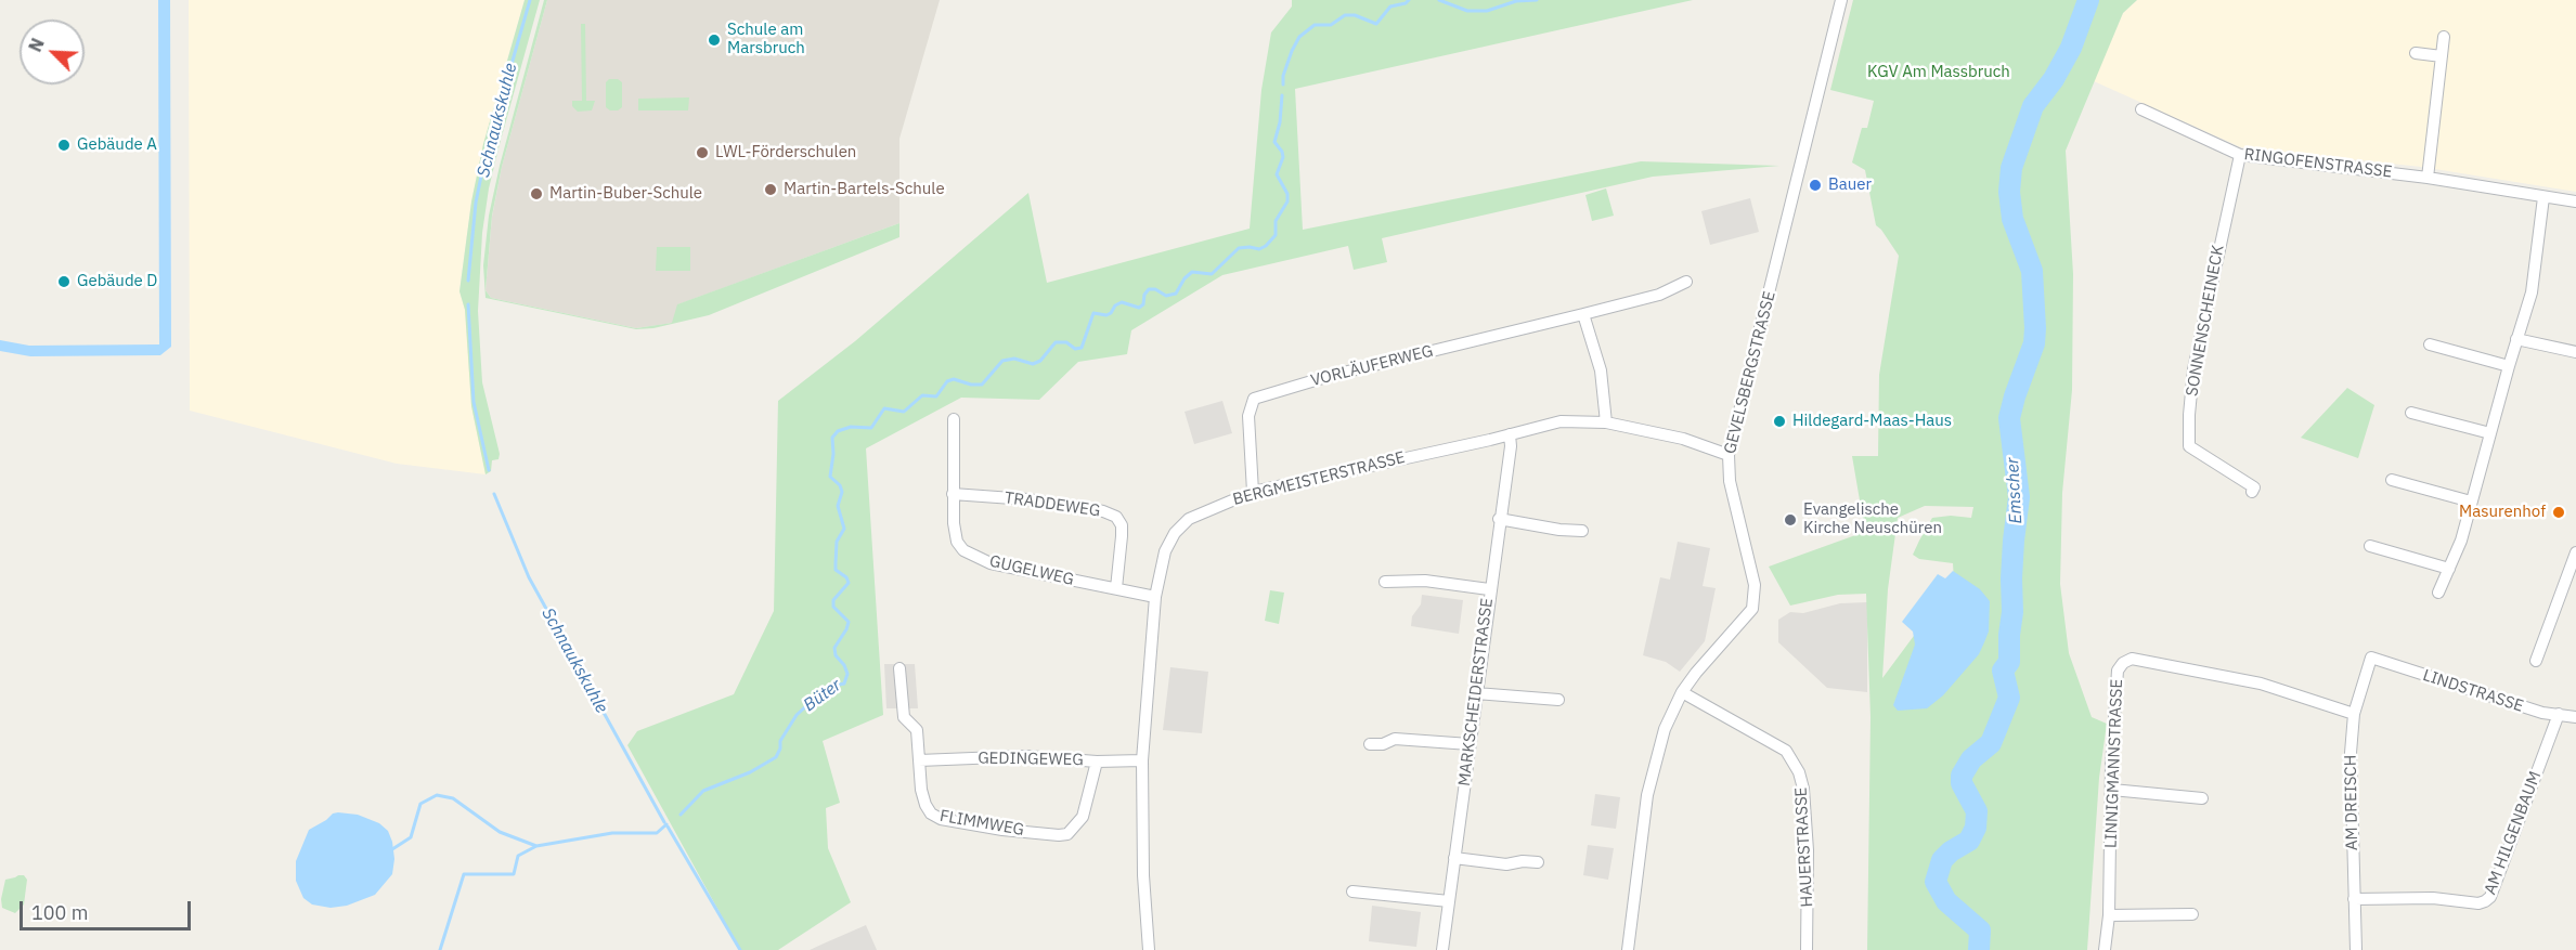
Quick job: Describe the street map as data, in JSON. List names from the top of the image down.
{
  "streets": {
    "street": [
      "RINGOFENSTRASSE",
      "SONNENSCHEINECK",
      "VORLÄUFERWEG",
      "GEVELSBERGSTRASSE",
      "BERGMEISTERSTRASSE",
      "TRADDEWEG",
      "GUGELWEG",
      "LINDSTRASSE",
      "MARKSCHEIDERSTRASSE",
      "GEDINGEWEG",
      "LINNIGMANNSTRASSE",
      "AM DREISCH",
      "FLIMMWEG",
      "AM HILGENBAUM",
      "HAUERSTRASSE"
    ]
  },
  "crossings": [
    ["RINGOFENSTRASSE", "SONNENSCHEINECK"],
    ["VORLÄUFERWEG", "BERGMEISTERSTRASSE"],
    ["GEVELSBERGSTRASSE", "BERGMEISTERSTRASSE"],
    ["GEVELSBERGSTRASSE", "HAUERSTRASSE"],
    ["BERGMEISTERSTRASSE", "GUGELWEG"],
    ["BERGMEISTERSTRASSE", "MARKSCHEIDERSTRASSE"],
    ["BERGMEISTERSTRASSE", "GEDINGEWEG"],
    ["TRADDEWEG", "GUGELWEG"],
    ["LINDSTRASSE", "AM DREISCH"],
    ["LINDSTRASSE", "AM HILGENBAUM"],
    ["GEDINGEWEG", "FLIMMWEG"],
    ["LINNIGMANNSTRASSE", "AM DREISCH"],
    ["AM DREISCH", "AM HILGENBAUM"]
  ],
  "water": ["Schnaukskuhle", "Emscher", "Büter"],
  "parks": ["KGV Am Massbruch"],
  "places": [
    "Schule am Marsbruch",
    "Gebäude A",
    "LWL-Förderschulen",
    "Bauer",
    "Martin-Bartels-Schule",
    "Martin-Buber-Schule",
    "Gebäude D",
    "Hildegard-Maas-Haus",
    "Masurenhof",
    "Evangelische Kirche Neuschüren"
  ],
  "scale_bar": "100 m",
  "north": "top left"
}
